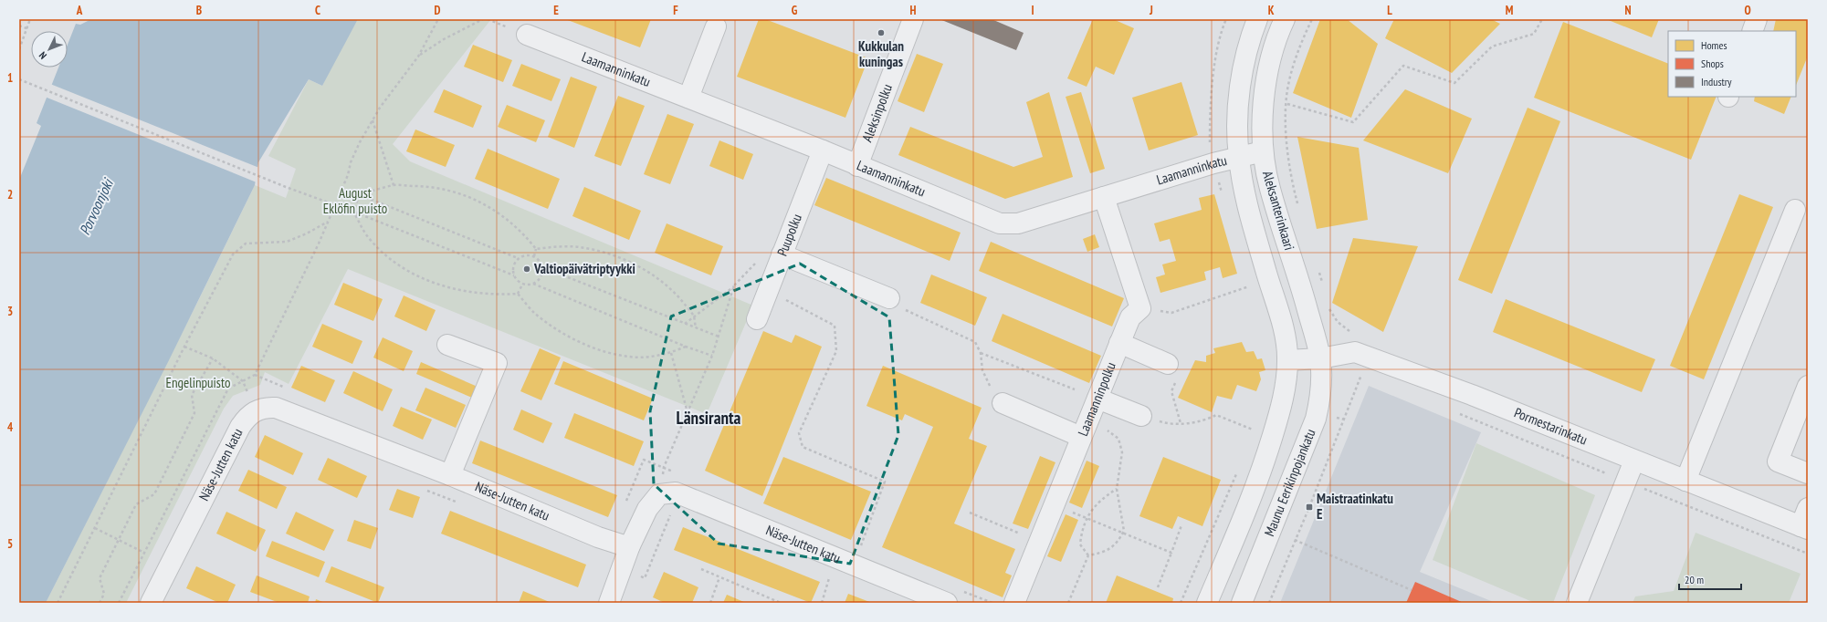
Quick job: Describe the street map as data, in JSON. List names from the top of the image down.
{
  "streets": {
    "street": [
      "Laamanninkatu",
      "Aleksinpolku",
      "Aleksanterinkaari",
      "Puupolku",
      "Laamanninpolku",
      "Pormestarinkatu",
      "Näse-Jutten katu",
      "Maunu Eerikinpojankatu"
    ]
  },
  "crossings": [
    ["Laamanninkatu", "Aleksinpolku"],
    ["Laamanninkatu", "Aleksanterinkaari"],
    ["Laamanninkatu", "Puupolku"],
    ["Aleksanterinkaari", "Pormestarinkatu"],
    ["Aleksanterinkaari", "Maunu Eerikinpojankatu"],
    ["Pormestarinkatu", "Maunu Eerikinpojankatu"]
  ],
  "districts": ["Länsiranta"],
  "water": ["Porvoonjoki"],
  "parks": ["August Eklöfin puisto", "Engelinpuisto"],
  "places": {
    "other": ["Kukkulan kuningas", "Valtiopäivätriptyykki"],
    "transit": ["Maistraatinkatu E"]
  },
  "legend": ["Homes", "Shops", "Industry"],
  "scale_bar": "20 m",
  "north": "bottom left",
  "grid": {
    "columns": [
      "A",
      "B",
      "C",
      "D",
      "E",
      "F",
      "G",
      "H",
      "I",
      "J",
      "K",
      "L",
      "M",
      "N",
      "O"
    ],
    "rows": [
      "1",
      "2",
      "3",
      "4",
      "5"
    ]
  }
}
